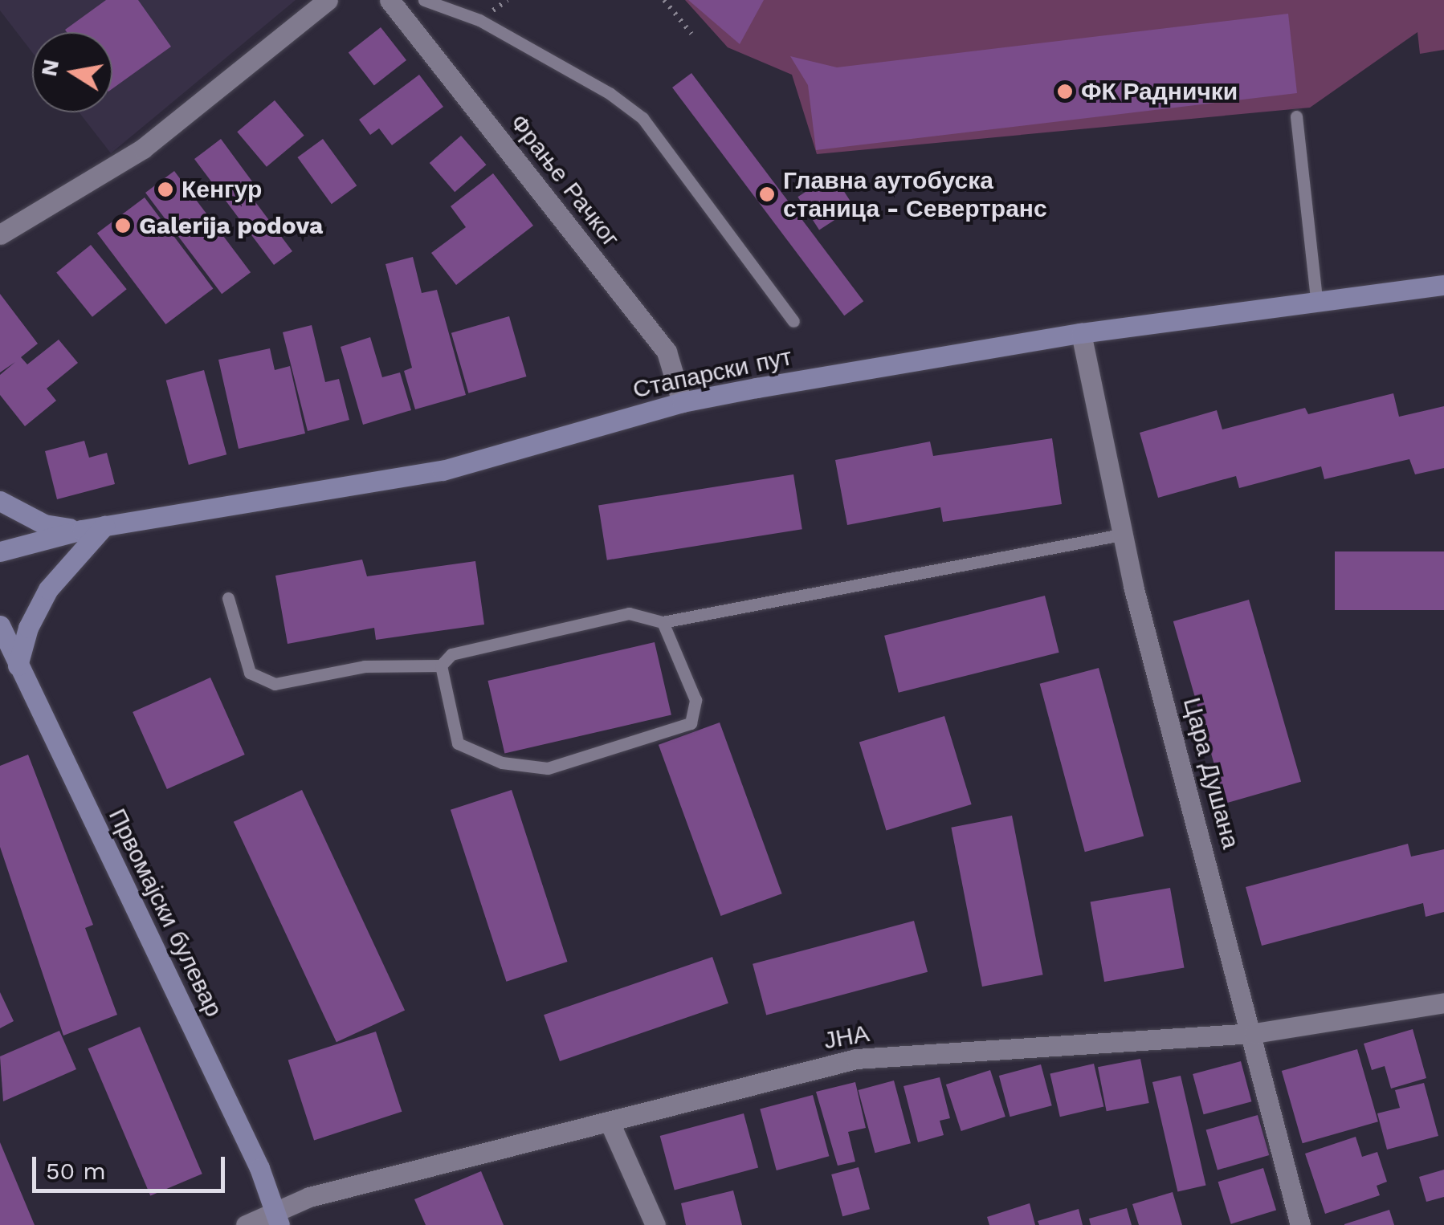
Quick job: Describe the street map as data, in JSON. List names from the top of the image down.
{
  "streets": {
    "main road": ["Стапарски пут", "Првомајски булевар"],
    "street": ["Фрање Рачког", "Цара Душана", "ЈНА"]
  },
  "crossings": [
    ["Фрање Рачког", "Стапарски пут"],
    ["Стапарски пут", "Цара Душана"],
    ["Цара Душана", "ЈНА"],
    ["Првомајски булевар", "ЈНА"]
  ],
  "places": [
    "ФК Раднички",
    "Кенгур",
    "Главна аутобуска станица - Севертранс",
    "Galerija podova"
  ],
  "scale_bar": "50 m",
  "north": "left"
}
